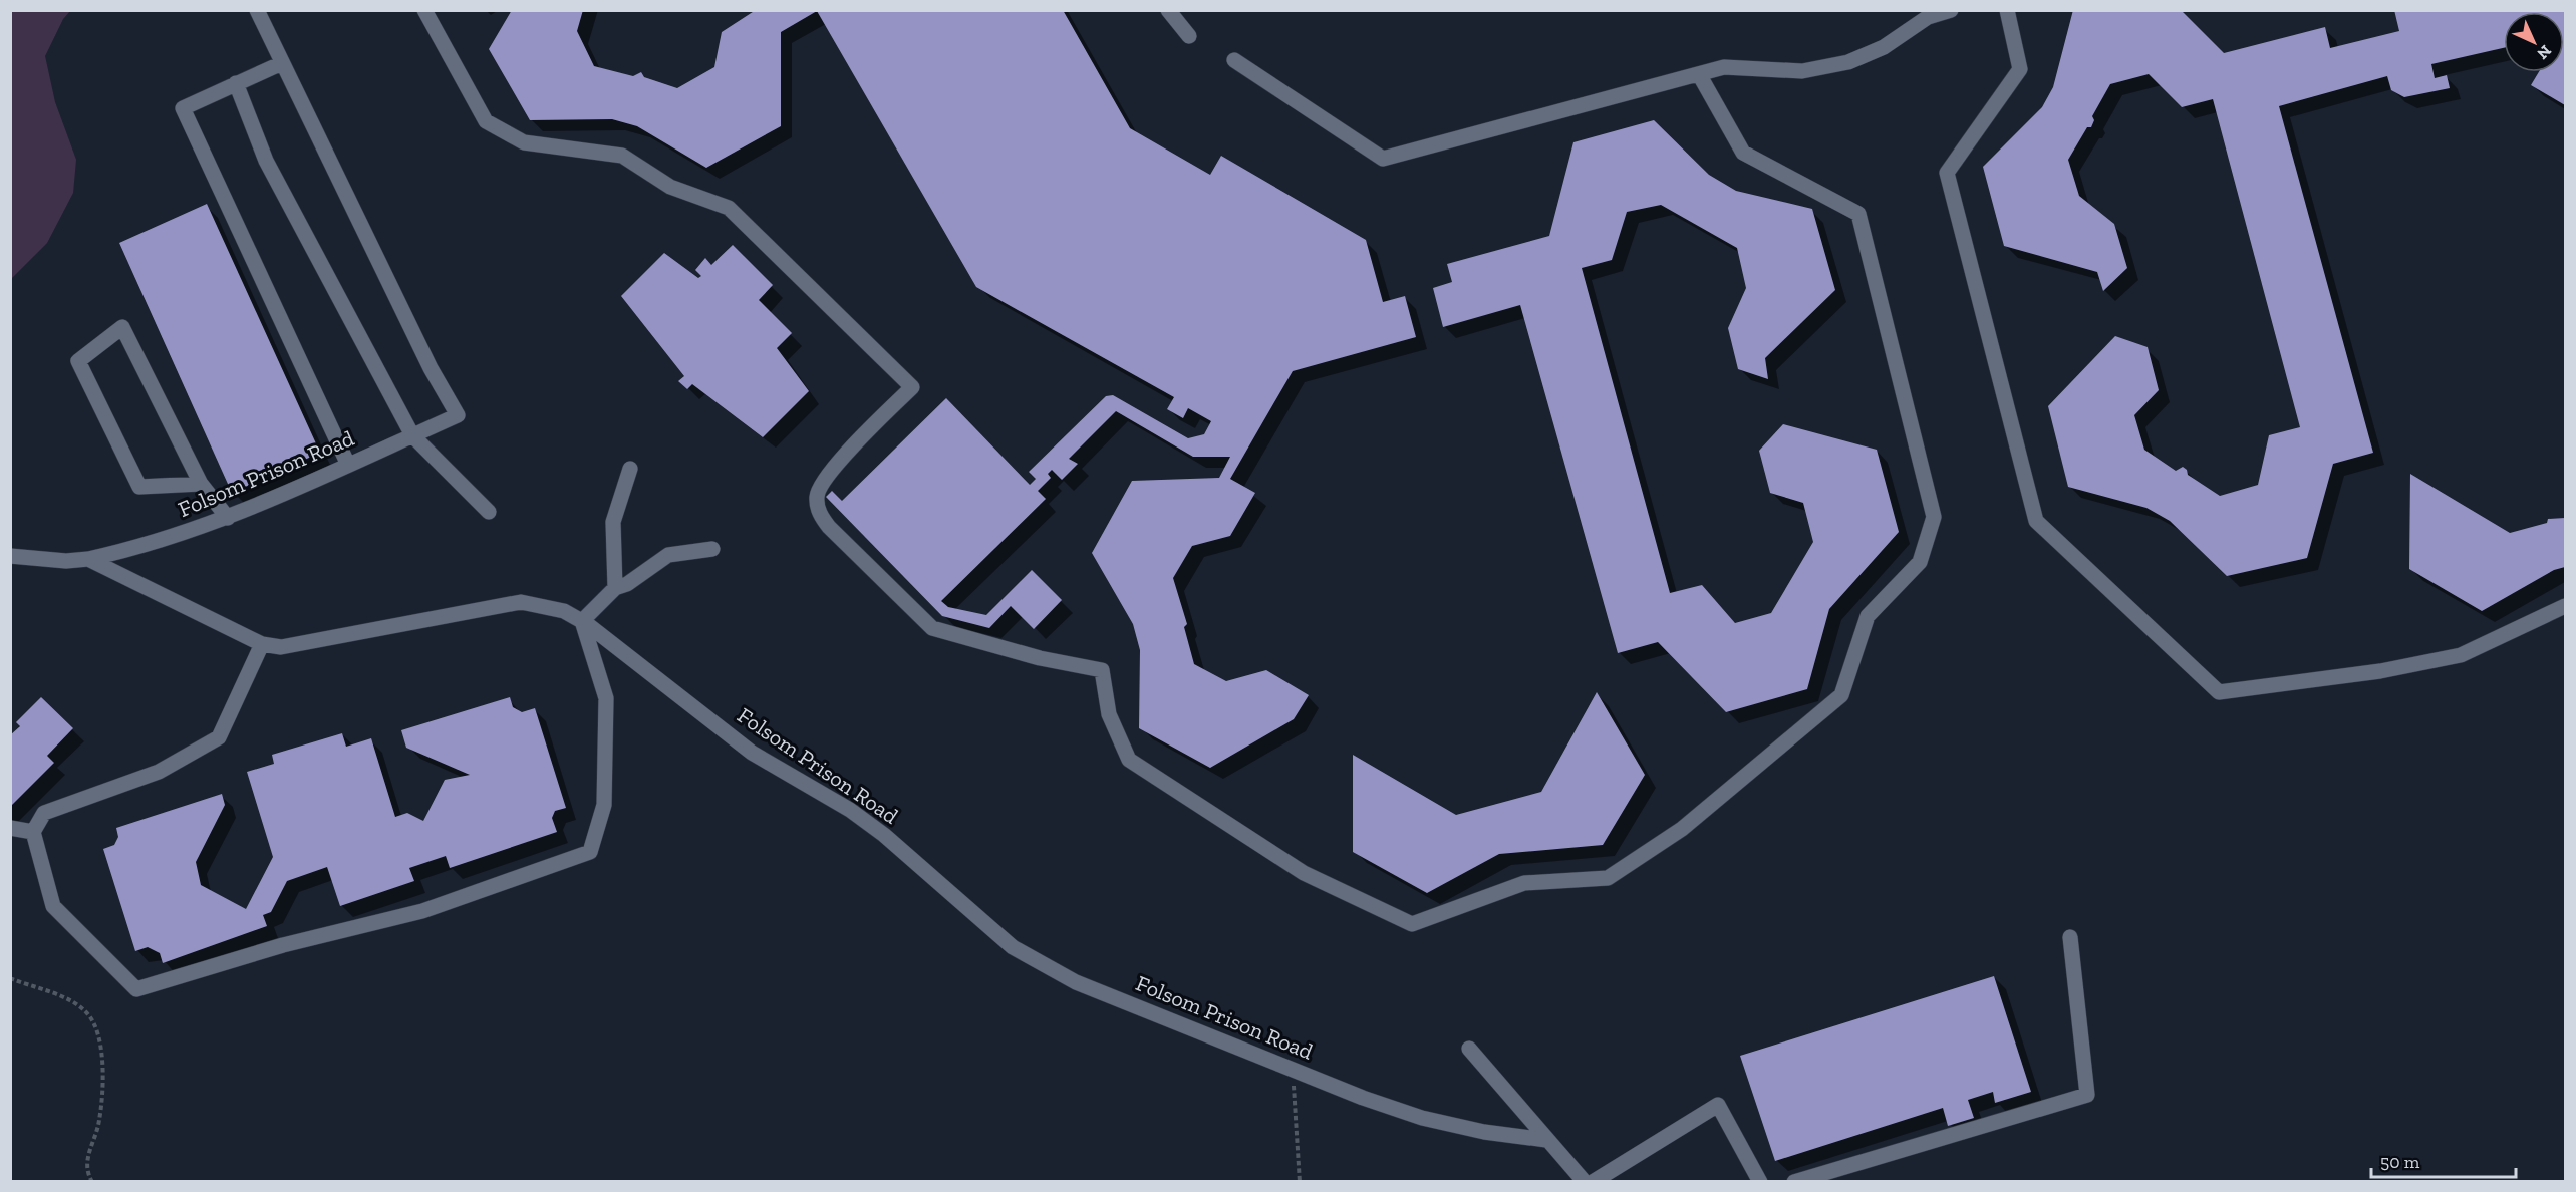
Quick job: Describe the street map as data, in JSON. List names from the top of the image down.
{
  "streets": {
    "street": ["Folsom Prison Road"]
  },
  "scale_bar": "50 m",
  "north": "bottom right"
}
